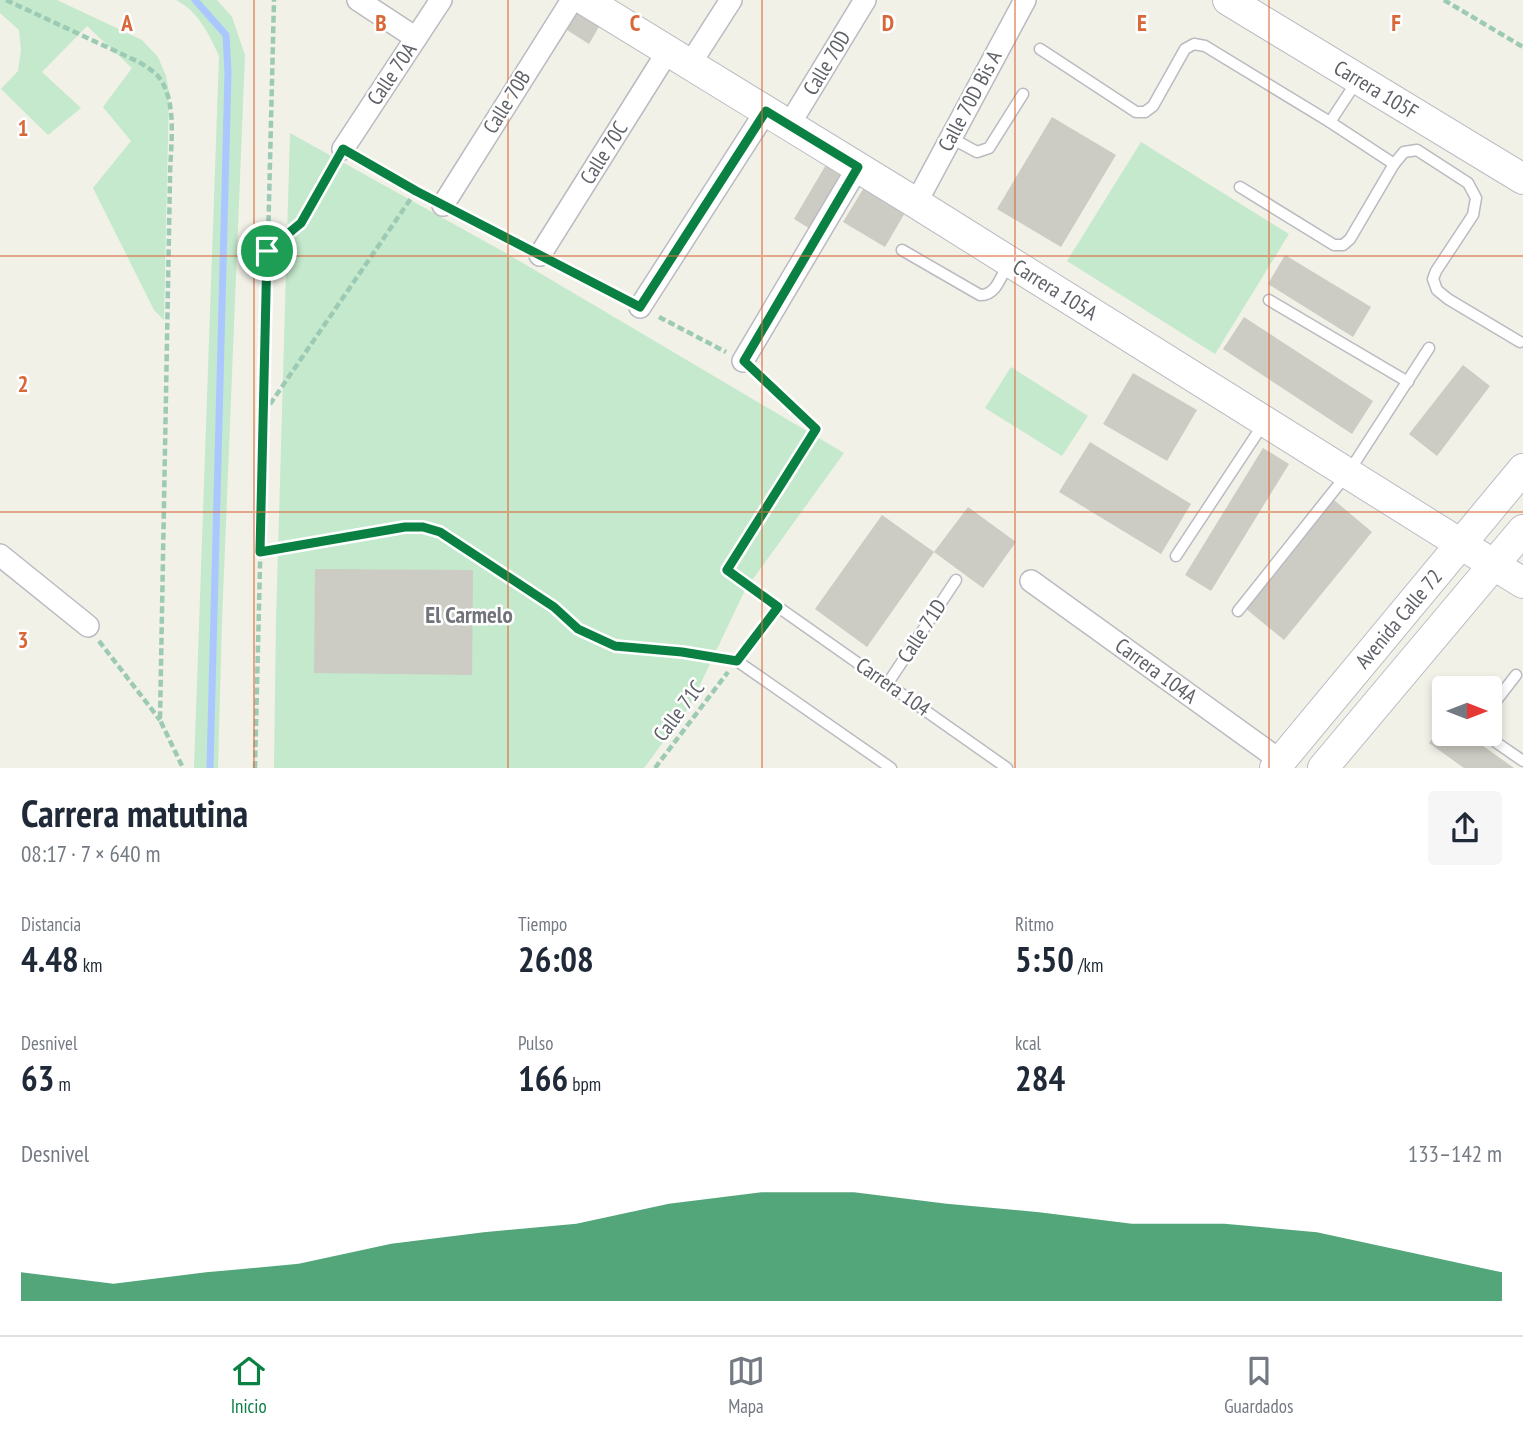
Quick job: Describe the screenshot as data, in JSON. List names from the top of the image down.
{
  "streets": {
    "street": [
      "Calle 70D",
      "Calle 70A",
      "Carrera 105F",
      "Calle 70D Bis A",
      "Calle 70B",
      "Calle 70C",
      "Carrera 105A",
      "Avenida Calle 72",
      "Carrera 104A"
    ],
    "lane": ["Calle 71D", "Carrera 104"],
    "path": ["Calle 71C"]
  },
  "crossings": [
    ["Calle 70D", "Carrera 105A"],
    ["Calle 70D Bis A", "Carrera 105A"],
    ["Calle 70B", "Carrera 105A"],
    ["Calle 70C", "Carrera 105A"],
    ["Carrera 105A", "Avenida Calle 72"],
    ["Avenida Calle 72", "Carrera 104A"],
    ["Calle 71D", "Carrera 104"],
    ["Carrera 104", "Calle 71C"]
  ],
  "districts": ["El Carmelo"],
  "north": "right",
  "page": {
    "heading": ["Carrera matutina", "08:17 · 7 × 640 m"],
    "stats": [
      ["Distancia", "4.48 km"],
      ["Tiempo", "26:08"],
      ["Ritmo", "5:50 /km"],
      ["Desnivel", "63 m"],
      ["Pulso", "166 bpm"],
      ["kcal", "284"]
    ],
    "chart": ["Desnivel", "133–142 m"],
    "tabs": ["Inicio", "Mapa", "Guardados"]
  },
  "grid": {
    "columns": [
      "A",
      "B",
      "C",
      "D",
      "E",
      "F"
    ],
    "rows": ["1", "2", "3"]
  }
}
